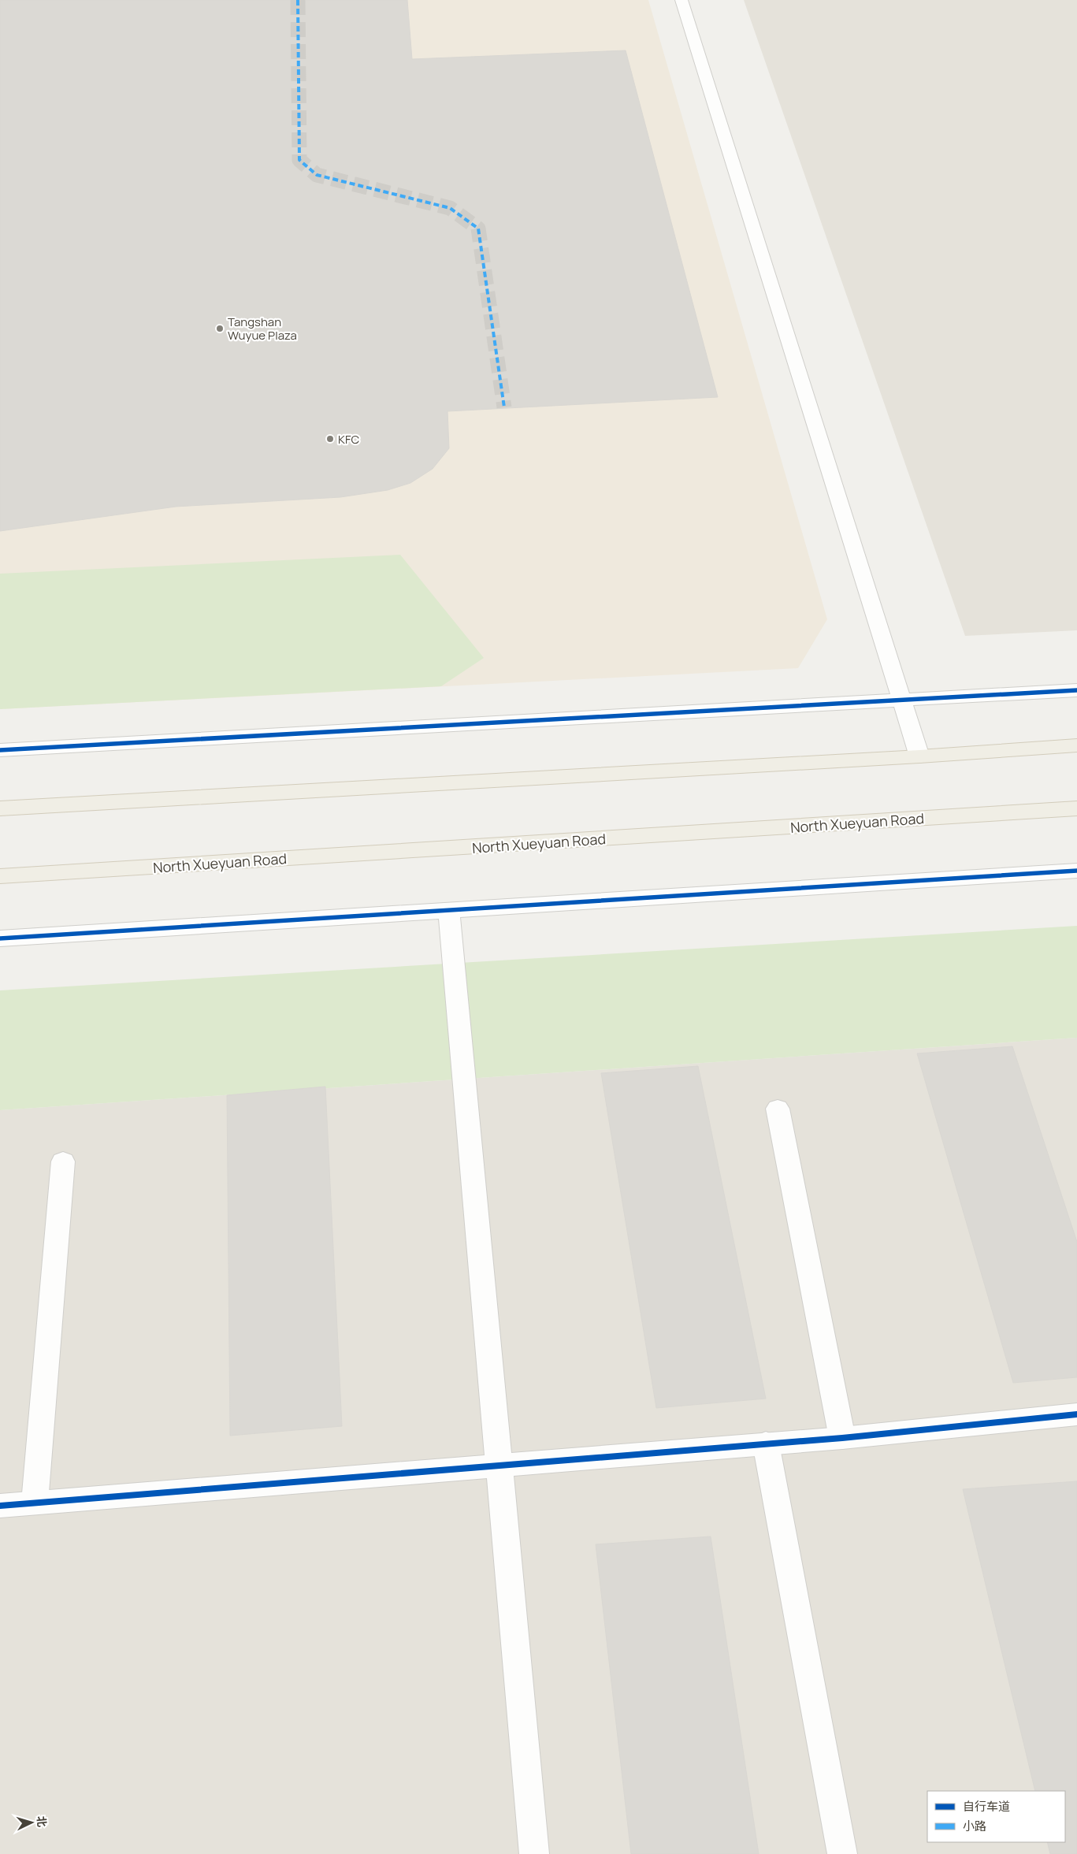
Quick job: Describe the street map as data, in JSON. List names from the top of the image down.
{
  "streets": {
    "main road": ["North Xueyuan Road"]
  },
  "places": ["Tangshan Wuyue Plaza", "KFC"],
  "legend": ["自行车道", "小路"],
  "north": "right"
}
